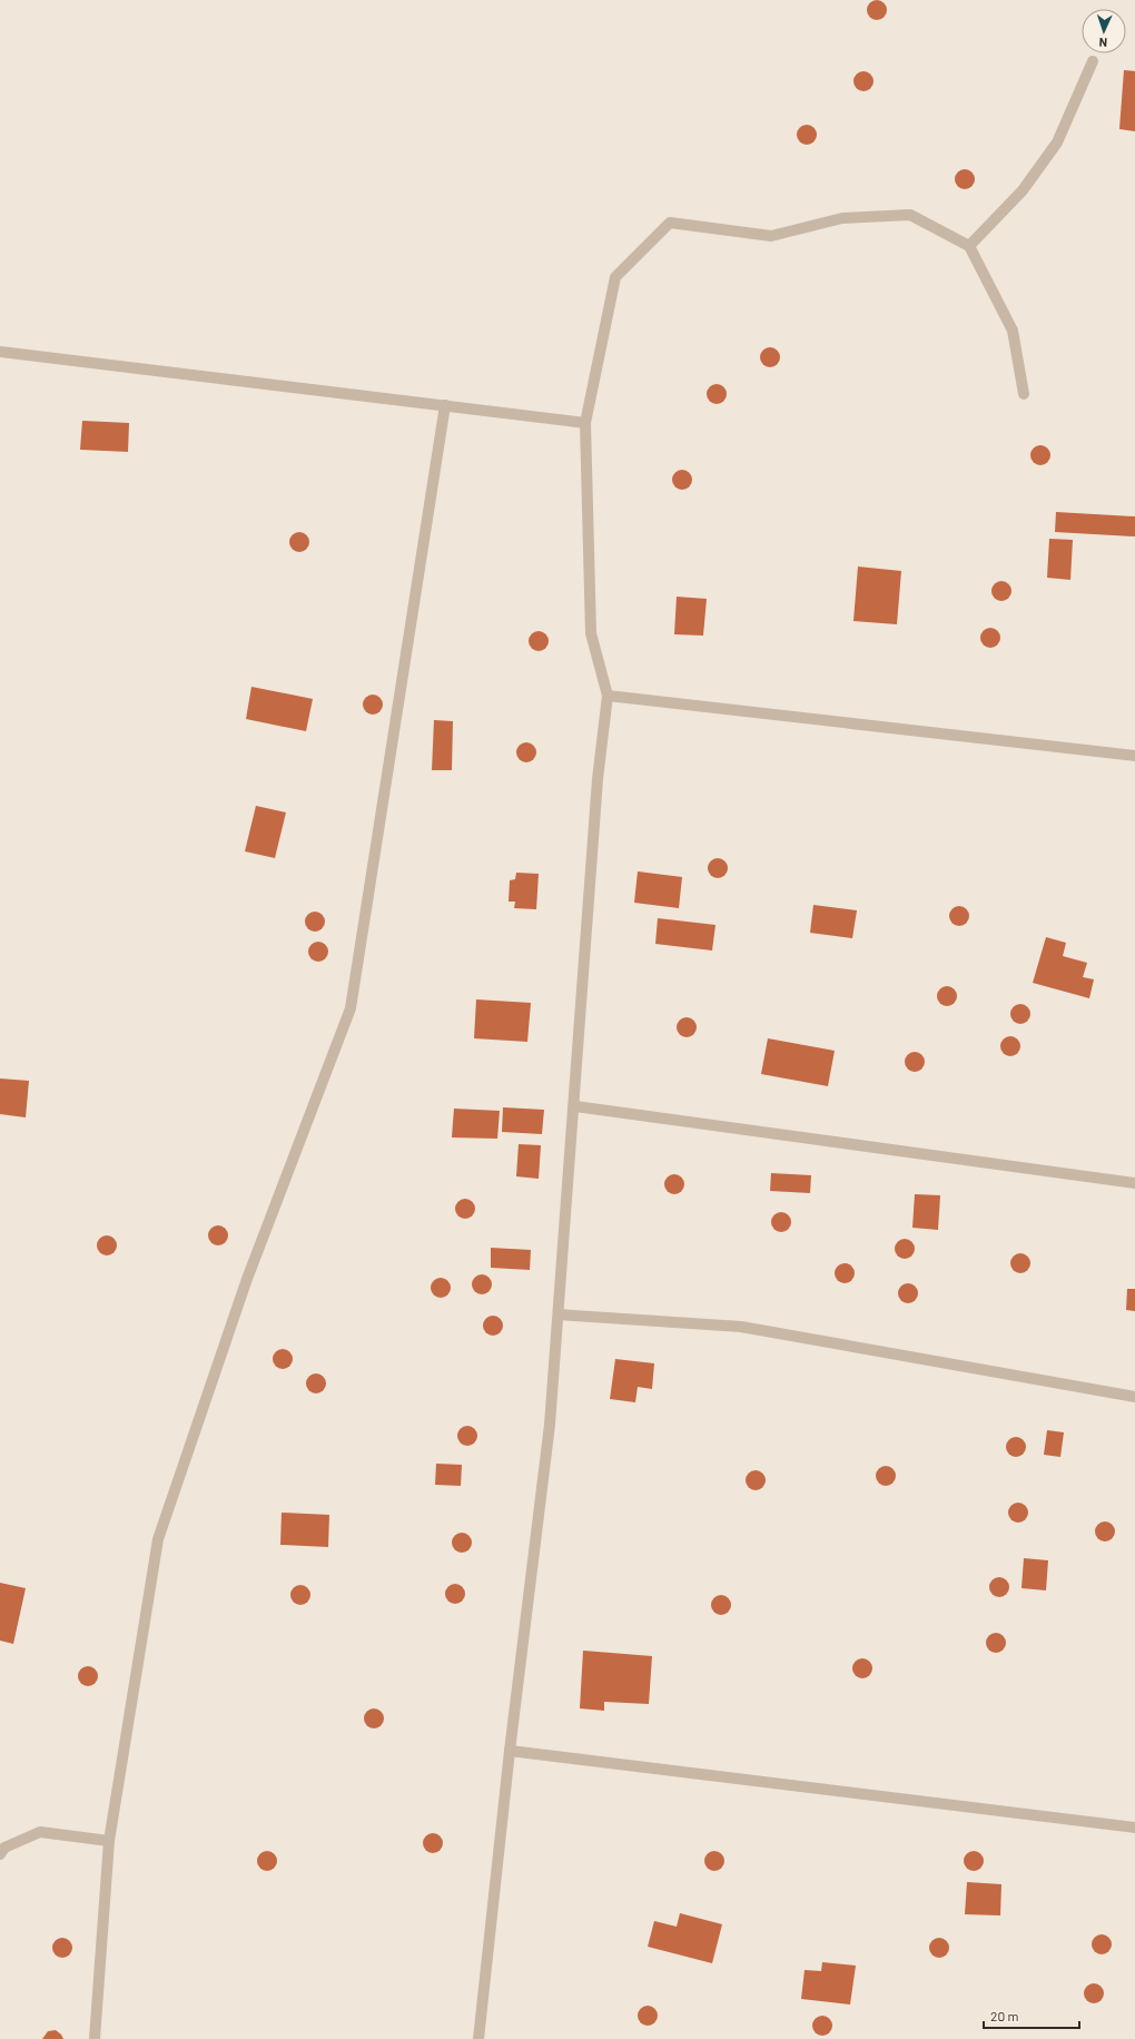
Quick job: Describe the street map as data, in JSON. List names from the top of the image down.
{
  "scale_bar": "20 m",
  "north": "bottom"
}
